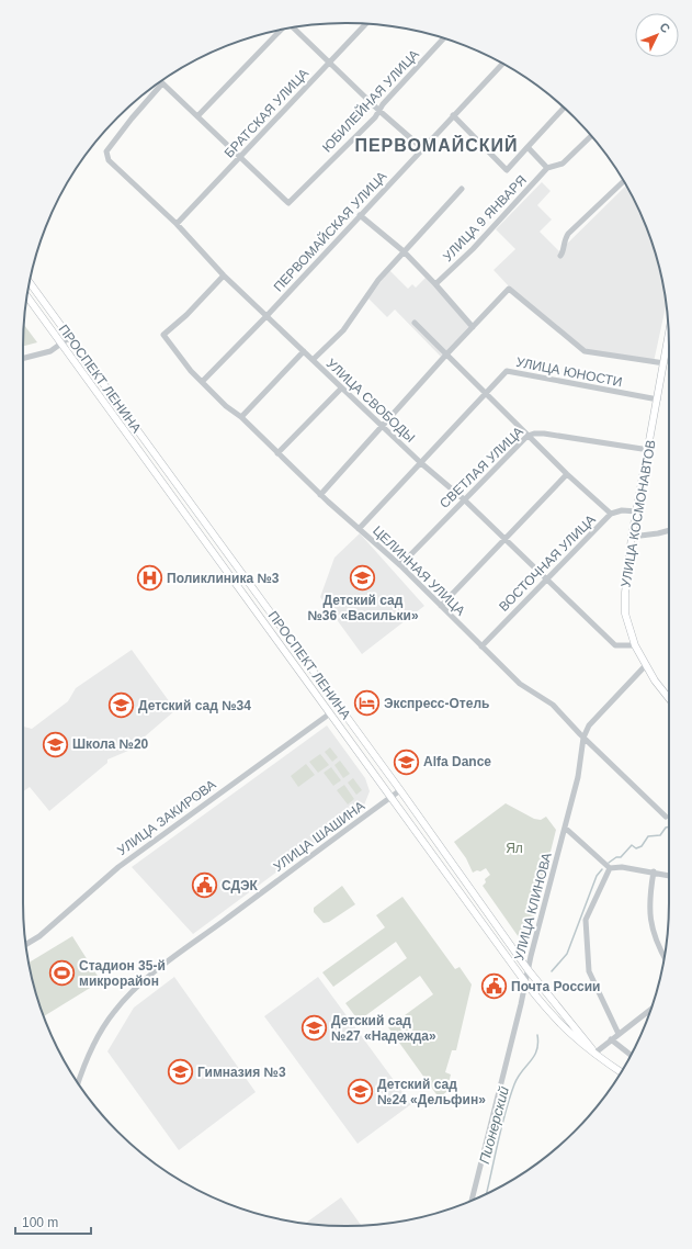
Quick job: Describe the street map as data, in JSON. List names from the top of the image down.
{
  "streets": {
    "main road": ["ПРОСПЕКТ ЛЕНИНА", "УЛИЦА КОСМОНАВТОВ"],
    "street": [
      "ЮБИЛЕЙНАЯ УЛИЦА",
      "БРАТСКАЯ УЛИЦА",
      "УЛИЦА 9 ЯНВАРЯ",
      "ПЕРВОМАЙСКАЯ УЛИЦА",
      "УЛИЦА ЮНОСТИ",
      "УЛИЦА СВОБОДЫ",
      "СВЕТЛАЯ УЛИЦА",
      "ВОСТОЧНАЯ УЛИЦА",
      "ЦЕЛИННАЯ УЛИЦА",
      "УЛИЦА ЗАКИРОВА",
      "УЛИЦА ШАШИНА",
      "УЛИЦА КЛИНОВА"
    ]
  },
  "crossings": [
    ["ЮБИЛЕЙНАЯ УЛИЦА", "БРАТСКАЯ УЛИЦА"],
    ["БРАТСКАЯ УЛИЦА", "УЛИЦА СВОБОДЫ"],
    ["УЛИЦА 9 ЯНВАРЯ", "ПЕРВОМАЙСКАЯ УЛИЦА"],
    ["ПЕРВОМАЙСКАЯ УЛИЦА", "УЛИЦА СВОБОДЫ"],
    ["ПЕРВОМАЙСКАЯ УЛИЦА", "ЦЕЛИННАЯ УЛИЦА"],
    ["УЛИЦА ЮНОСТИ", "УЛИЦА СВОБОДЫ"],
    ["УЛИЦА ЮНОСТИ", "УЛИЦА КОСМОНАВТОВ"],
    ["УЛИЦА ЮНОСТИ", "ЦЕЛИННАЯ УЛИЦА"],
    ["ПРОСПЕКТ ЛЕНИНА", "УЛИЦА ЗАКИРОВА"],
    ["ПРОСПЕКТ ЛЕНИНА", "УЛИЦА ШАШИНА"],
    ["ПРОСПЕКТ ЛЕНИНА", "УЛИЦА КЛИНОВА"],
    ["УЛИЦА СВОБОДЫ", "СВЕТЛАЯ УЛИЦА"],
    ["УЛИЦА СВОБОДЫ", "УЛИЦА КОСМОНАВТОВ"],
    ["УЛИЦА СВОБОДЫ", "ВОСТОЧНАЯ УЛИЦА"],
    ["УЛИЦА СВОБОДЫ", "ЦЕЛИННАЯ УЛИЦА"],
    ["СВЕТЛАЯ УЛИЦА", "УЛИЦА КОСМОНАВТОВ"],
    ["СВЕТЛАЯ УЛИЦА", "ЦЕЛИННАЯ УЛИЦА"],
    ["УЛИЦА КОСМОНАВТОВ", "ВОСТОЧНАЯ УЛИЦА"],
    ["ВОСТОЧНАЯ УЛИЦА", "ЦЕЛИННАЯ УЛИЦА"],
    ["ЦЕЛИННАЯ УЛИЦА", "УЛИЦА КЛИНОВА"]
  ],
  "districts": ["ПЕРВОМАЙСКИЙ"],
  "water": ["Пионерский"],
  "parks": ["Ял"],
  "places": {
    "school or university": [
      "Детский сад №36 «Васильки»",
      "Детский сад №34",
      "Школа №20",
      "Alfa Dance",
      "Детский сад №27 «Надежда»",
      "Гимназия №3",
      "Детский сад №24 «Дельфин»"
    ],
    "hospital": ["Поликлиника №3"],
    "hotel": ["Экспресс-Отель"],
    "public building": ["СДЭК", "Почта России"],
    "sports": ["Стадион 35-й микрорайон"]
  },
  "scale_bar": "100 m",
  "north": "top right"
}
